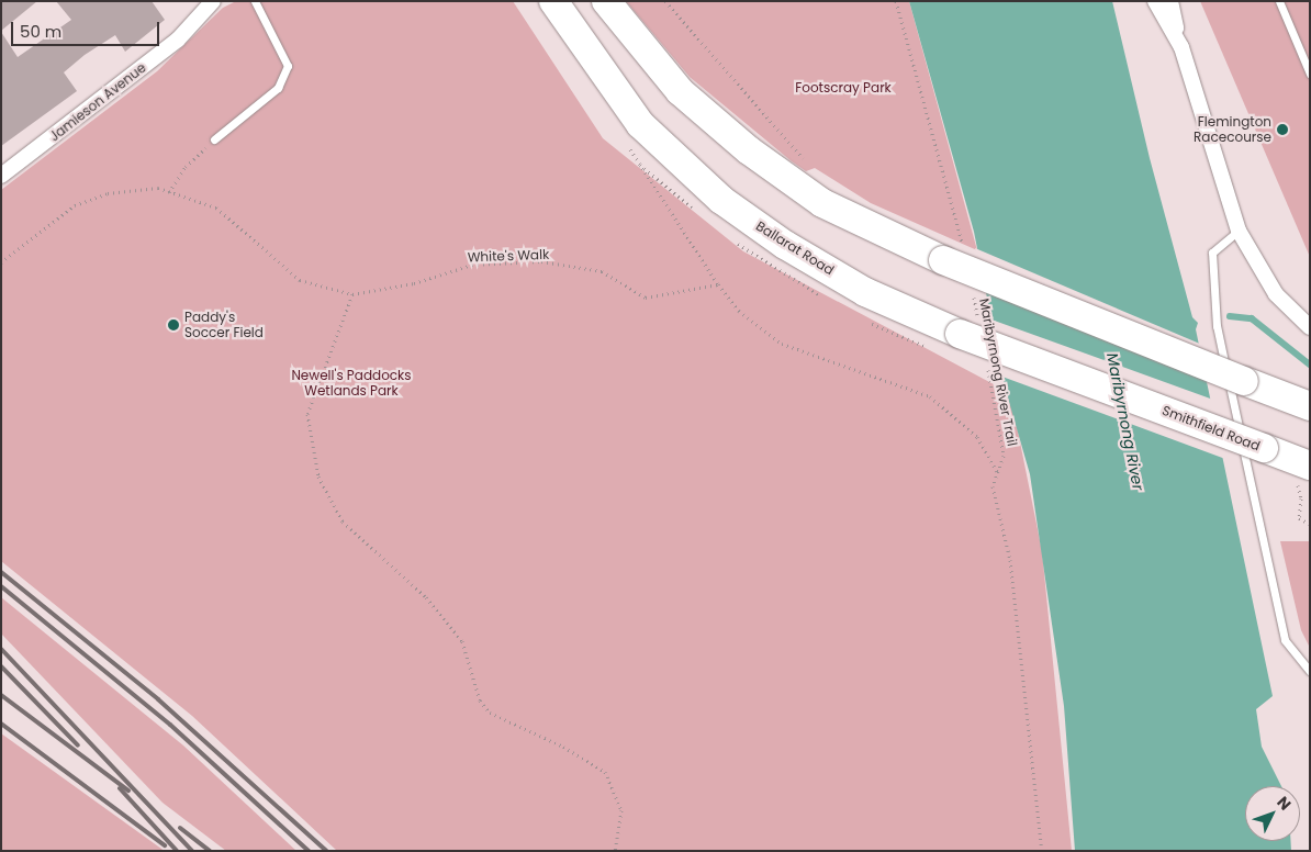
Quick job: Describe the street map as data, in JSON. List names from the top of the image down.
{
  "streets": {
    "highway": ["Ballarat Road", "Smithfield Road"],
    "street": ["Jamieson Avenue"],
    "path": ["White's Walk", "Maribyrnong River Trail"]
  },
  "crossings": [
    ["Ballarat Road", "Maribyrnong River Trail"],
    ["Ballarat Road", "Smithfield Road"]
  ],
  "water": ["Maribyrnong River"],
  "parks": ["Footscray Park", "Newell's Paddocks Wetlands Park"],
  "places": ["Flemington Racecourse", "Paddy's Soccer Field"],
  "scale_bar": "50 m",
  "north": "top right"
}
